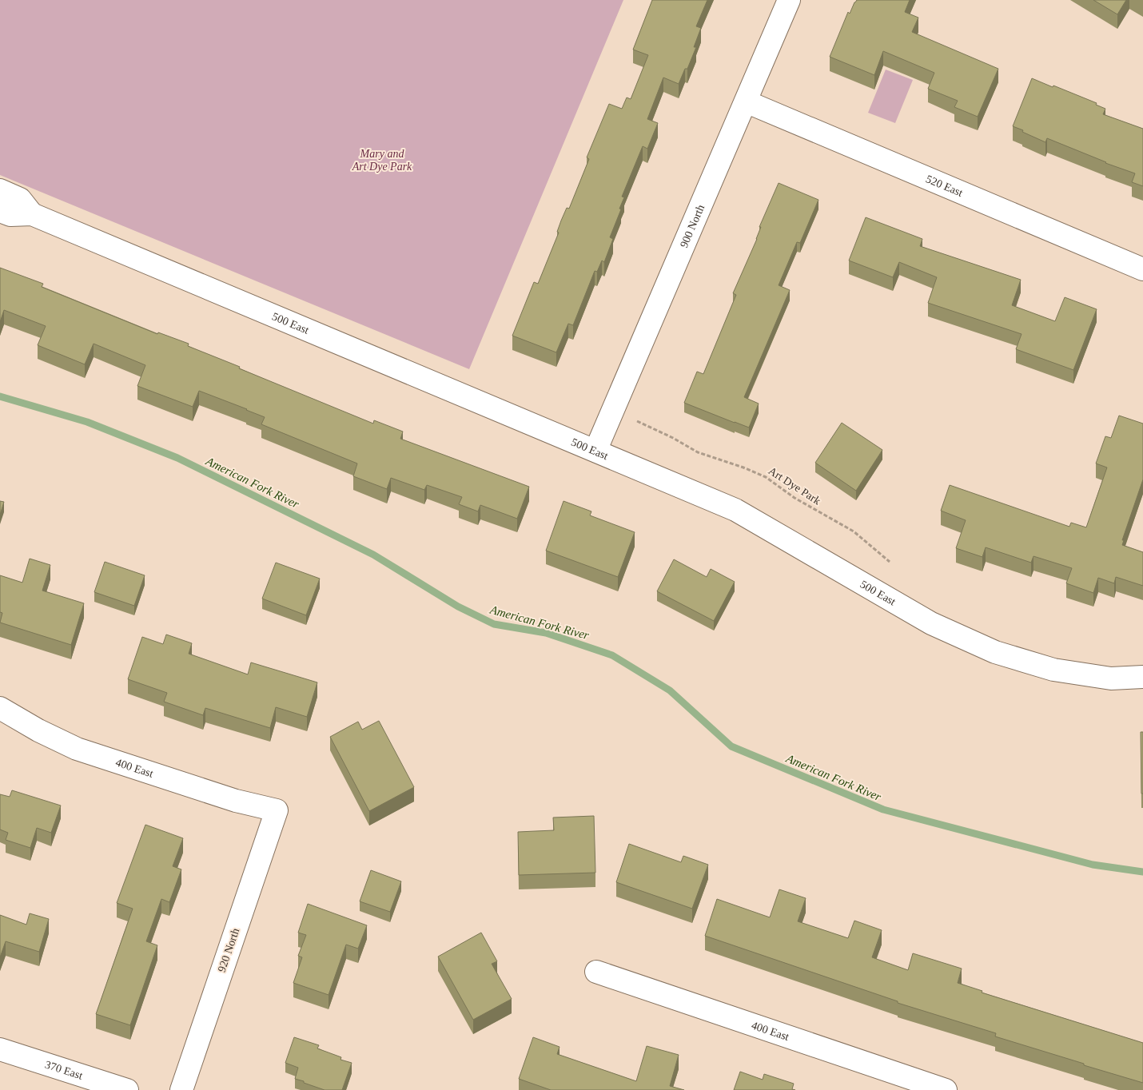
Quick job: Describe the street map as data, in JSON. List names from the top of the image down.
{
  "streets": {
    "street": [
      "520 East",
      "900 North",
      "500 East",
      "400 East",
      "920 North",
      "370 East"
    ],
    "path": ["Art Dye Park"]
  },
  "crossings": [
    ["520 East", "900 North"],
    ["900 North", "500 East"],
    ["400 East", "920 North"]
  ],
  "water": ["American Fork River"],
  "parks": ["Mary and Art Dye Park"]
}
